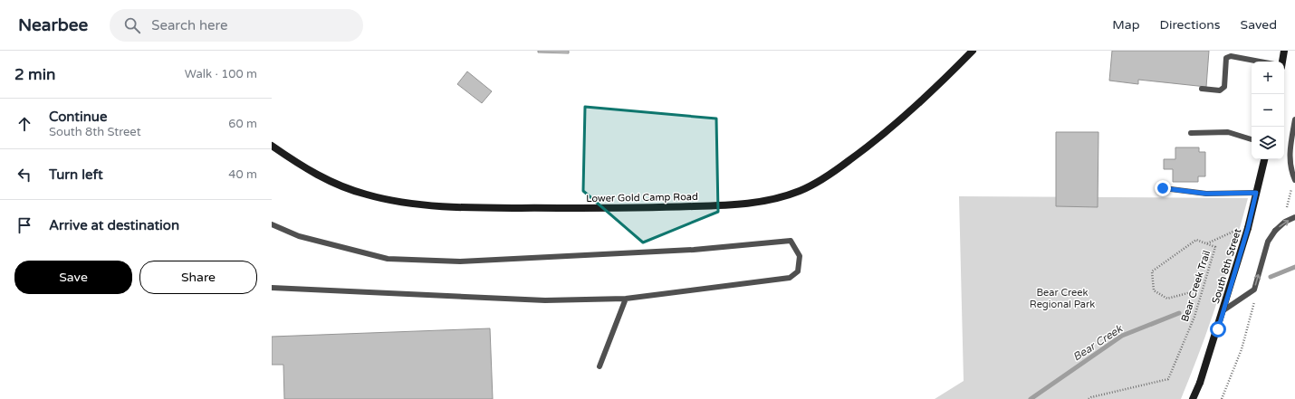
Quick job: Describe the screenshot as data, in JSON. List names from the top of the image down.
{
  "streets": {
    "street": ["Lower Gold Camp Road", "South 8th Street"],
    "path": ["Bear Creek Trail"]
  },
  "water": ["Bear Creek"],
  "parks": ["Bear Creek Regional Park"],
  "page": {
    "header": "Nearbee",
    "search": "Search here",
    "nav": ["Map", "Directions", "Saved"],
    "heading": ["2 min", "Walk · 100 m"],
    "map_buttons": ["+", "−"],
    "list": [
      ["Continue", "South 8th Street", "60 m"],
      ["Turn left", "40 m"],
      "Arrive at destination"
    ],
    "buttons": ["Save", "Share"]
  }
}
